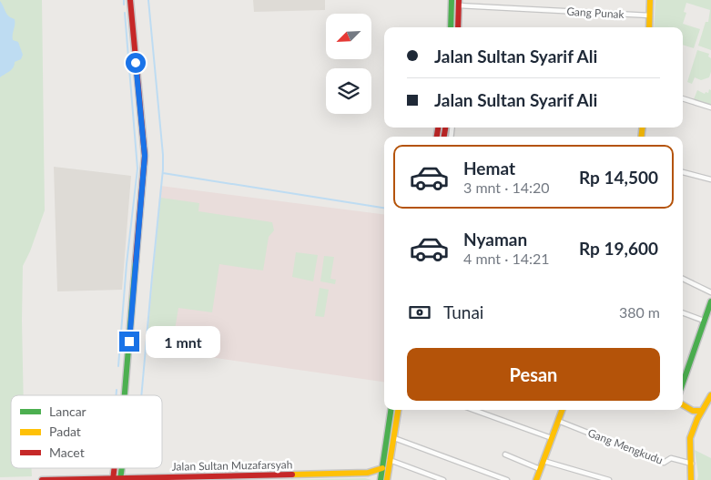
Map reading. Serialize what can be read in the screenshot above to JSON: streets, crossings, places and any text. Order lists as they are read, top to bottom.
{
  "streets": {
    "street": ["Gang Punak", "Gang Mengkudu", "Jalan Sultan Muzafarsyah"]
  },
  "legend": ["Lancar", "Padat", "Macet"],
  "north": "bottom left",
  "page": {
    "banner": ["Jalan Sultan Syarif Ali", "Jalan Sultan Syarif Ali"],
    "list": [
      {
        "name": "Hemat",
        "note": "3 mnt · 14:20",
        "value": "Rp 14,500"
      },
      {
        "name": "Nyaman",
        "note": "4 mnt · 14:21",
        "value": "Rp 19,600"
      }
    ],
    "pay": ["Tunai", "380 m"],
    "bubble": "1 mnt",
    "buttons": "Pesan"
  }
}
